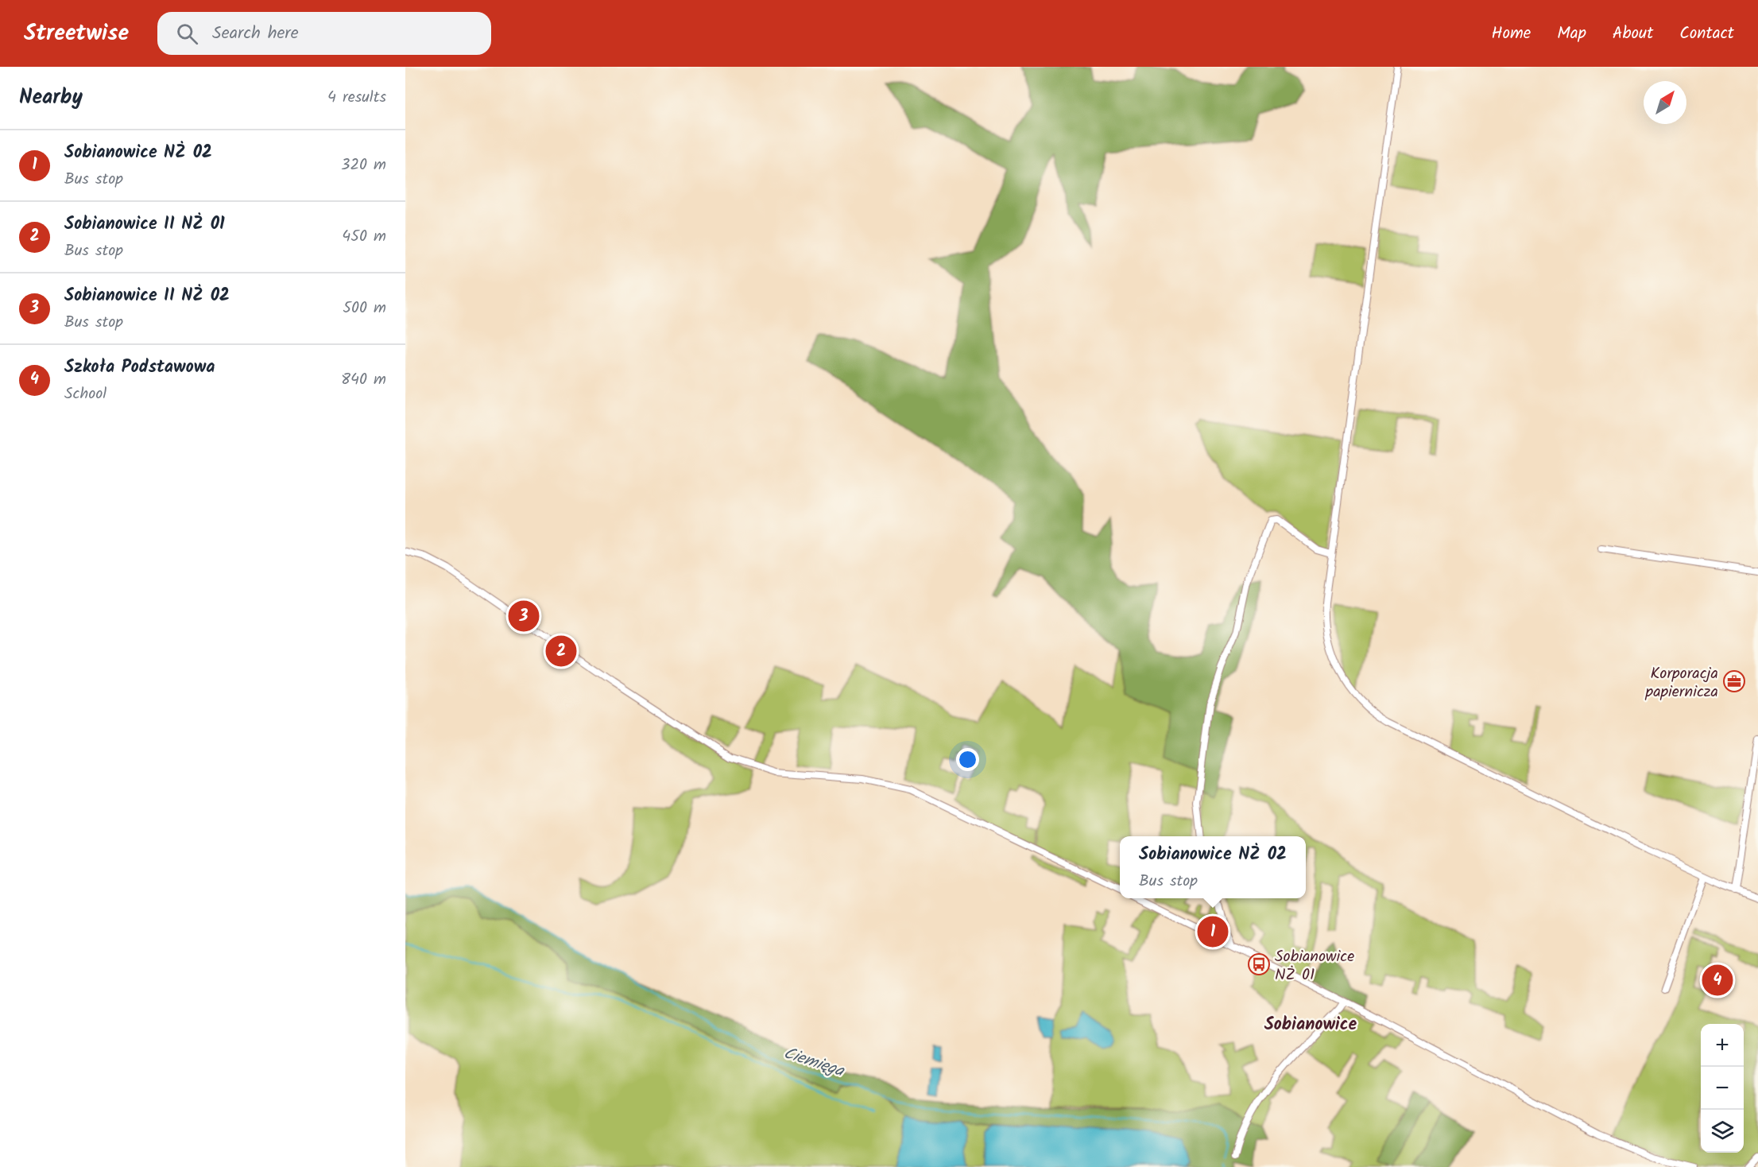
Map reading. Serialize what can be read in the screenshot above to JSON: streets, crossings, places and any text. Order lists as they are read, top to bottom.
{
  "districts": ["Sobianowice"],
  "water": ["Ciemięga"],
  "places": {
    "office": ["Korporacja papiernicza"],
    "bus stop": ["Sobianowice NŻ 01"]
  },
  "north": "top right",
  "page": {
    "header": "Streetwise",
    "search": "Search here",
    "nav": [
      "Home",
      "Map",
      "About",
      "Contact"
    ],
    "heading": ["Nearby", "4 results"],
    "list": [
      {
        "mark": "1",
        "name": "Sobianowice NŻ 02",
        "note": "Bus stop",
        "value": "320 m"
      },
      {
        "mark": "2",
        "name": "Sobianowice II NŻ 01",
        "note": "Bus stop",
        "value": "450 m"
      },
      {
        "mark": "3",
        "name": "Sobianowice II NŻ 02",
        "note": "Bus stop",
        "value": "500 m"
      },
      {
        "mark": "4",
        "name": "Szkoła Podstawowa",
        "note": "School",
        "value": "840 m"
      }
    ],
    "pins": [
      "3",
      "2",
      "1",
      "4"
    ],
    "popup": ["Sobianowice NŻ 02", "Bus stop"],
    "map_buttons": ["+", "−"]
  }
}
